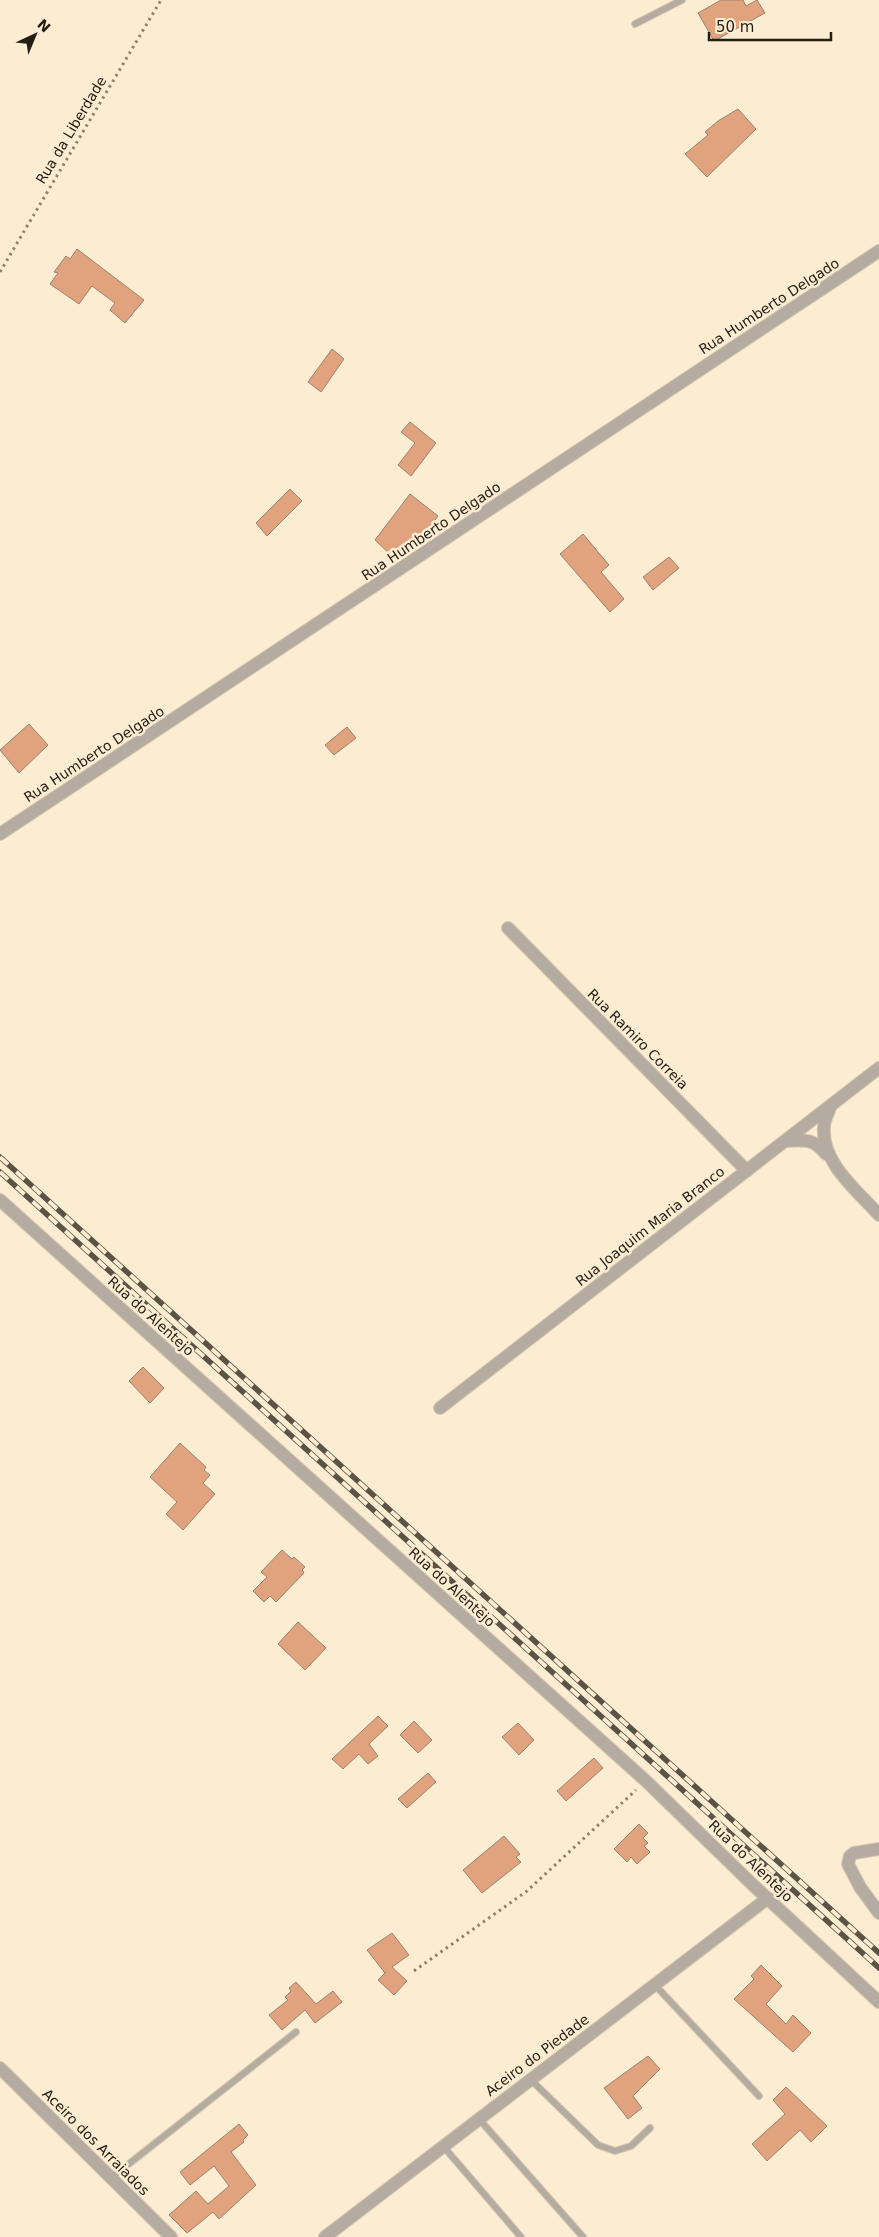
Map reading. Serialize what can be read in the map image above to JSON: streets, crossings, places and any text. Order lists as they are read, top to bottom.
{
  "streets": {
    "street": [
      "Rua Humberto Delgado",
      "Rua Ramiro Correia",
      "Rua Joaquim Maria Branco",
      "Rua do Alentejo",
      "Aceiro do Piedade",
      "Aceiro dos Arraiados"
    ],
    "path": ["Rua da Liberdade"]
  },
  "crossings": [
    ["Rua Ramiro Correia", "Rua Joaquim Maria Branco"],
    ["Rua do Alentejo", "Aceiro do Piedade"]
  ],
  "scale_bar": "50 m",
  "north": "top right"
}
